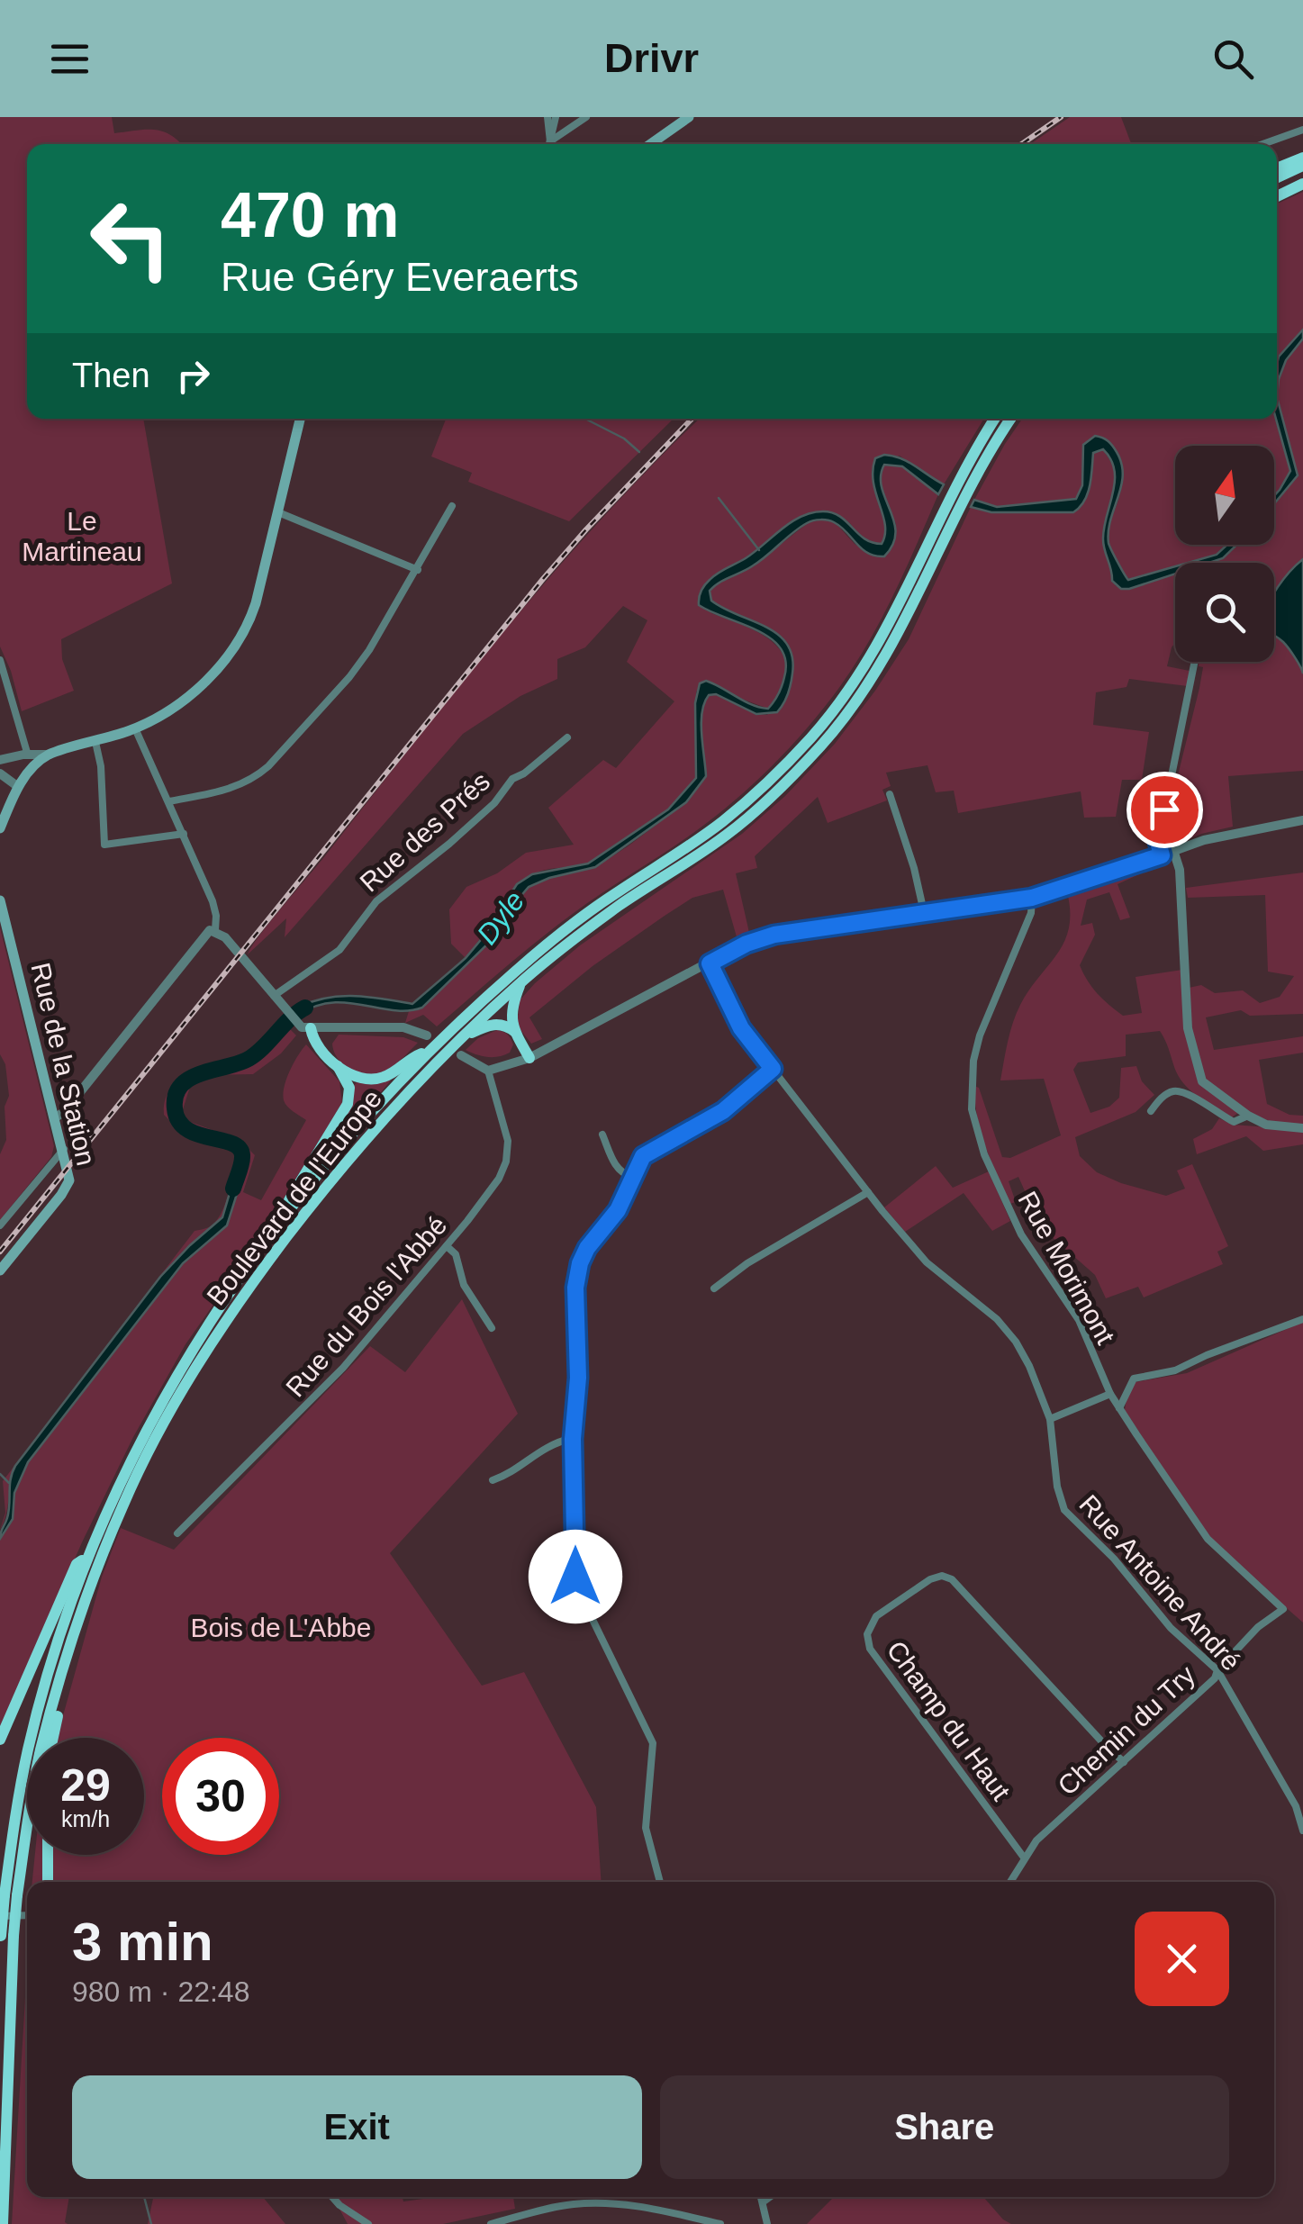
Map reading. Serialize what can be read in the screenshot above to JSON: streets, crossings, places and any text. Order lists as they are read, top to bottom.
{
  "streets": {
    "highway": ["Boulevard de l'Europe"],
    "main road": ["Rue de la Station"],
    "street": [
      "Rue des Prés",
      "Rue Morimont",
      "Rue du Bois l'Abbé",
      "Rue Antoine André",
      "Champ du Haut",
      "Chemin du Try"
    ]
  },
  "crossings": [
    ["Rue Morimont", "Chemin du Try"],
    ["Rue Antoine André", "Chemin du Try"],
    ["Champ du Haut", "Chemin du Try"]
  ],
  "water": ["Dyle"],
  "parks": ["Le Martineau", "Bois de L'Abbe"],
  "north": "top",
  "page": {
    "header": "Drivr",
    "turn": ["470 m", "Rue Géry Everaerts"],
    "then": "Then",
    "speed": "29 km/h",
    "limit": "30",
    "heading": ["3 min", "980 m · 22:48"],
    "buttons": ["Exit", "Share"]
  }
}
